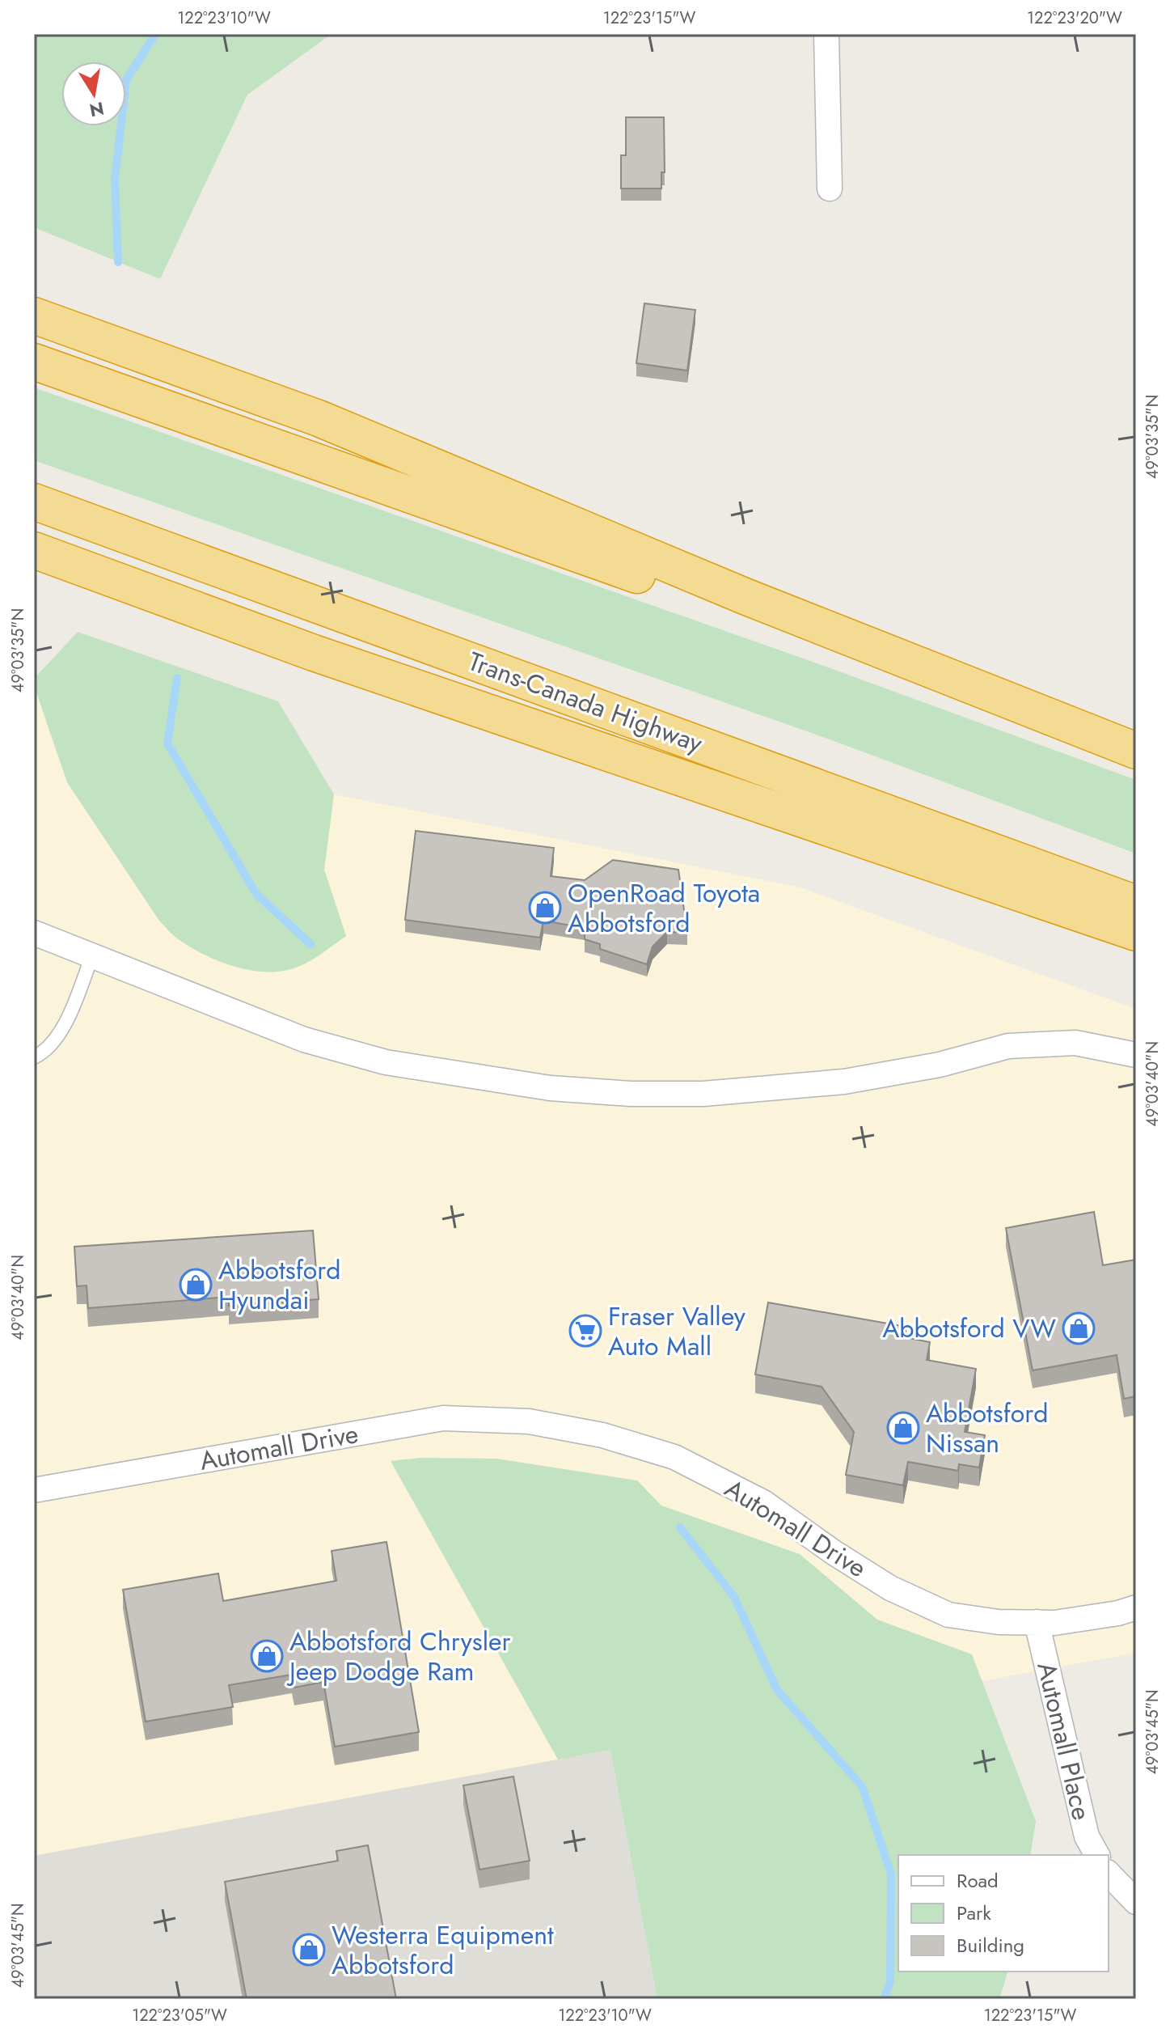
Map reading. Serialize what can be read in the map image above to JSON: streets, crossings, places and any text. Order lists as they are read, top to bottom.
{
  "streets": {
    "highway": ["Trans-Canada Highway"],
    "street": ["Automall Drive", "Automall Place"]
  },
  "crossings": [
    ["Automall Drive", "Automall Place"]
  ],
  "places": {
    "shop": [
      "OpenRoad Toyota Abbotsford",
      "Abbotsford Hyundai",
      "Abbotsford VW",
      "Abbotsford Nissan",
      "Abbotsford Chrysler Jeep Dodge Ram",
      "Westerra Equipment Abbotsford"
    ],
    "supermarket": ["Fraser Valley Auto Mall"]
  },
  "legend": ["Road", "Park", "Building"],
  "north": "bottom",
  "coordinates": [
    "122°23'10\"W",
    "122°23'15\"W",
    "122°23'20\"W",
    "49°03'35\"N",
    "49°03'40\"N",
    "49°03'45\"N",
    "122°23'05\"W"
  ]
}
